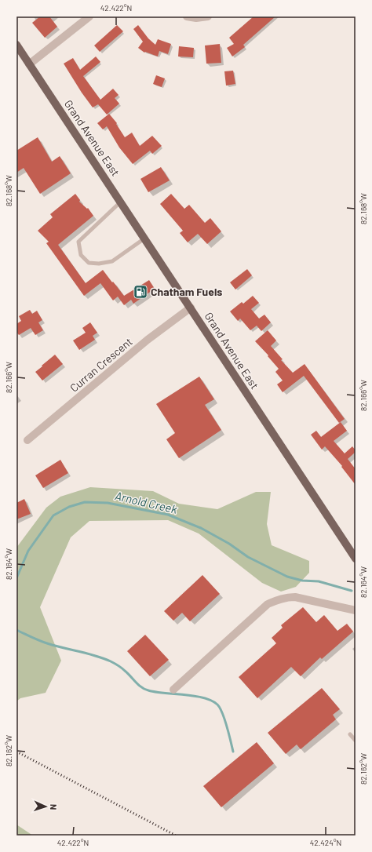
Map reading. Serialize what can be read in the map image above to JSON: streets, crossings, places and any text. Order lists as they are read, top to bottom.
{
  "streets": {
    "main road": ["Grand Avenue East"],
    "street": ["Curran Crescent"]
  },
  "crossings": [
    ["Grand Avenue East", "Curran Crescent"]
  ],
  "water": ["Arnold Creek"],
  "places": {
    "fuel station": ["Chatham Fuels"]
  },
  "north": "right",
  "coordinates": [
    "42.422°N",
    "82.168°W",
    "82.166°W",
    "82.164°W",
    "82.162°W",
    "42.424°N"
  ]
}
